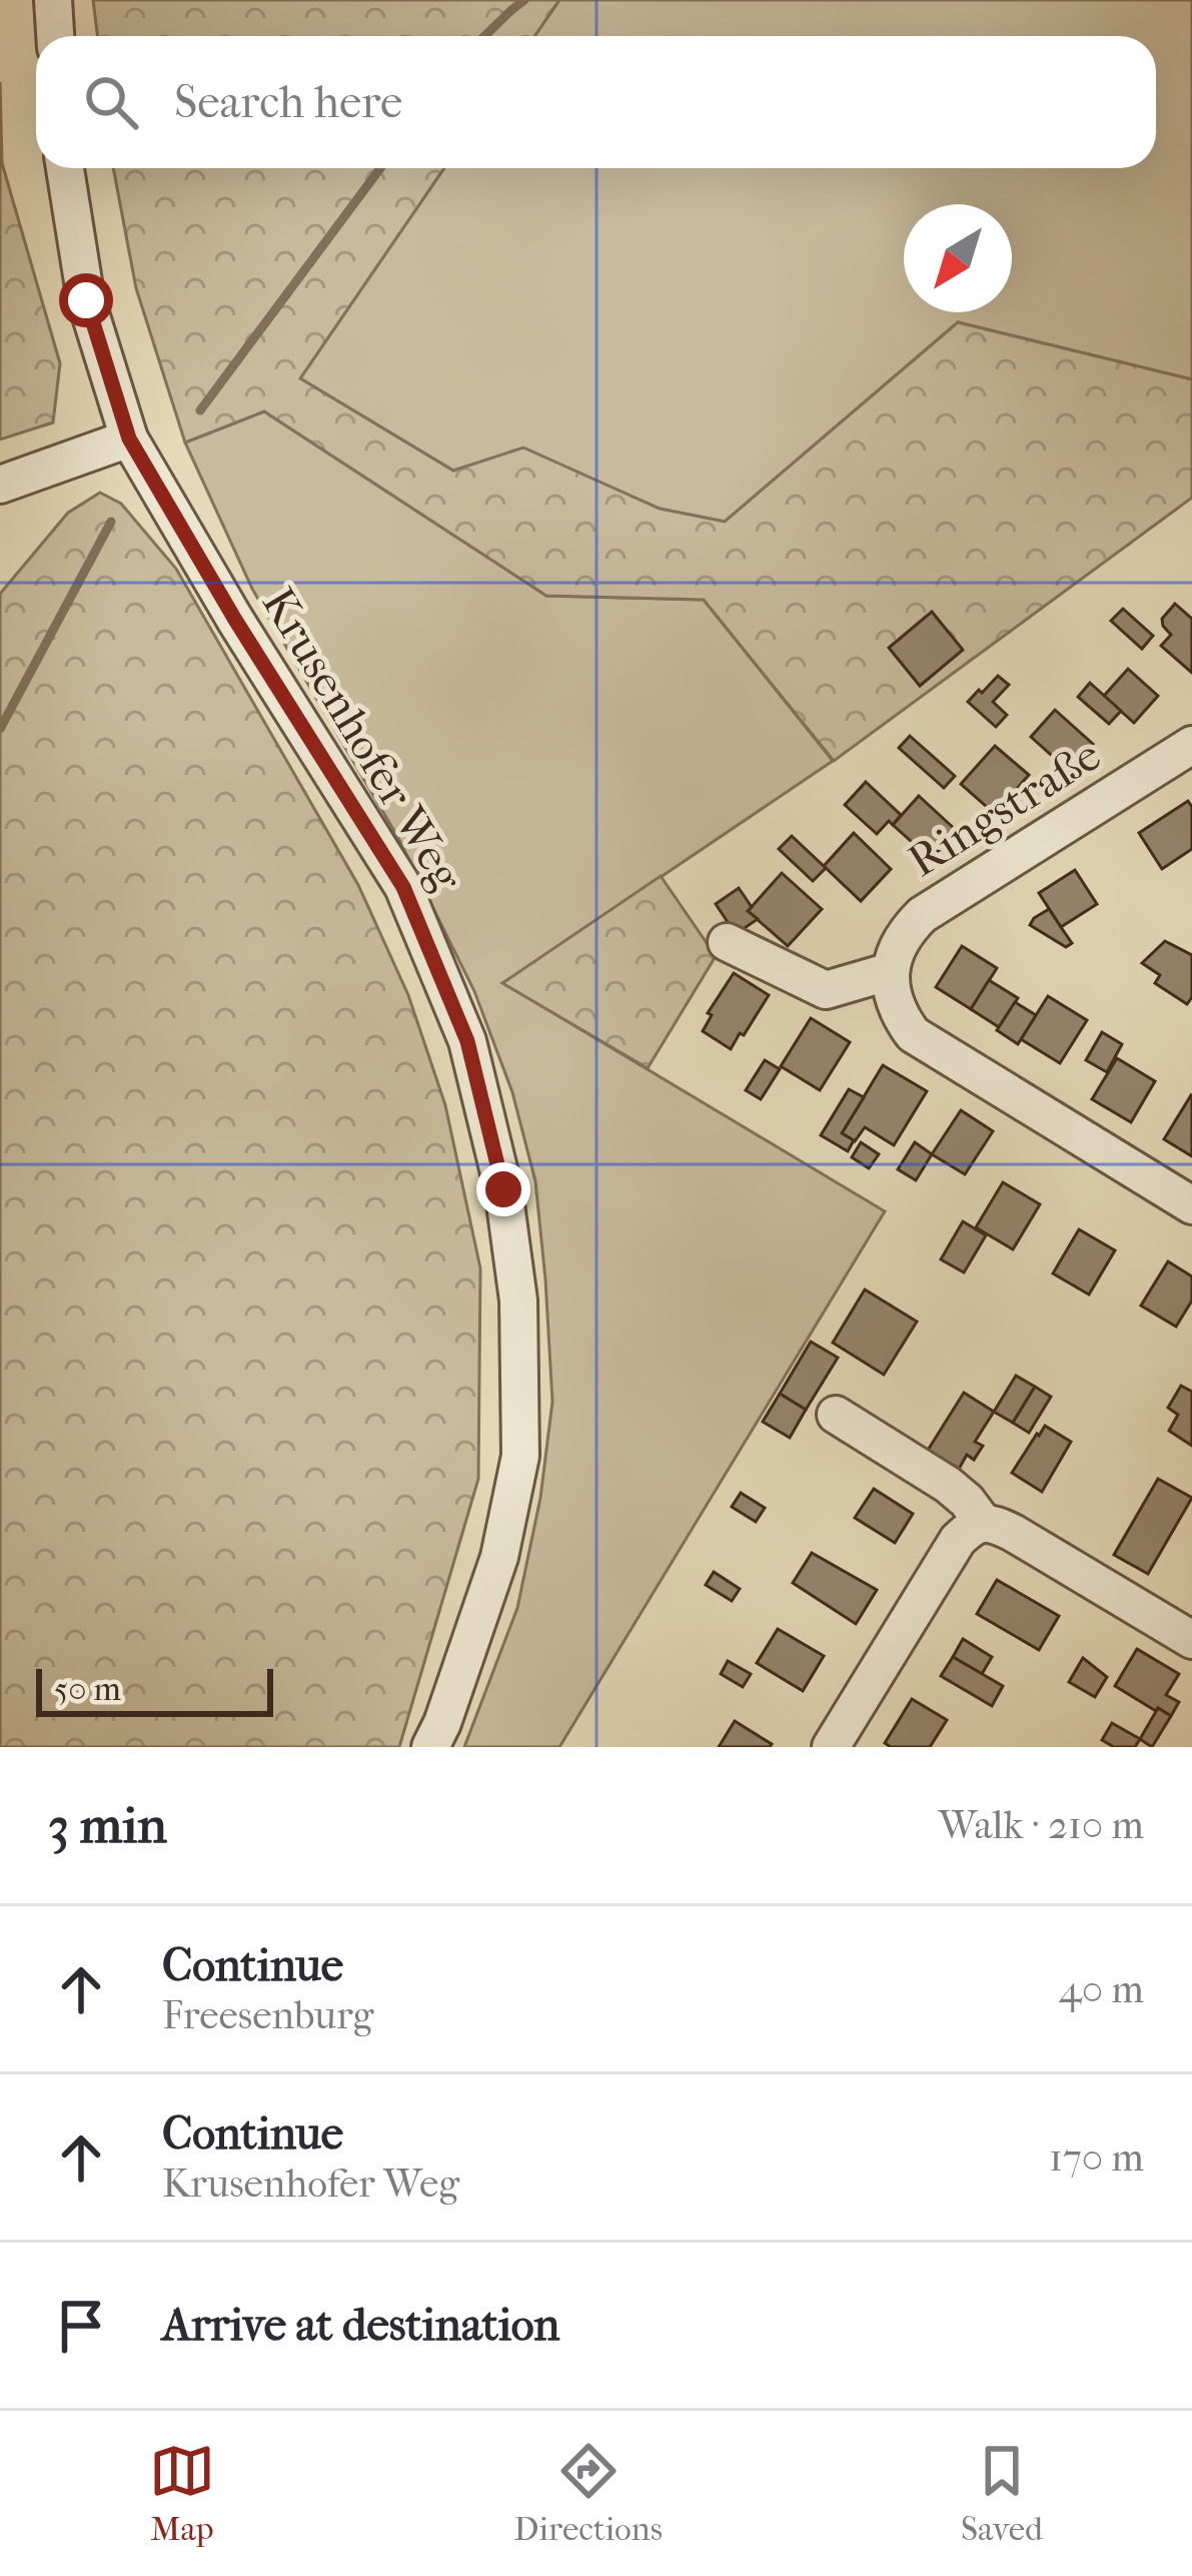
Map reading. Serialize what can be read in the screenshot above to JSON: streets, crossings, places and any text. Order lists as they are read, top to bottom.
{
  "streets": {
    "street": ["Krusenhofer Weg", "Ringstraße"]
  },
  "scale_bar": "50 m",
  "north": "bottom left",
  "page": {
    "search": "Search here",
    "scale": "50 m",
    "heading": ["3 min", "Walk · 210 m"],
    "list": [
      ["Continue", "Freesenburg", "40 m"],
      ["Continue", "Krusenhofer Weg", "170 m"],
      "Arrive at destination"
    ],
    "nav": ["Map", "Directions", "Saved"]
  }
}
